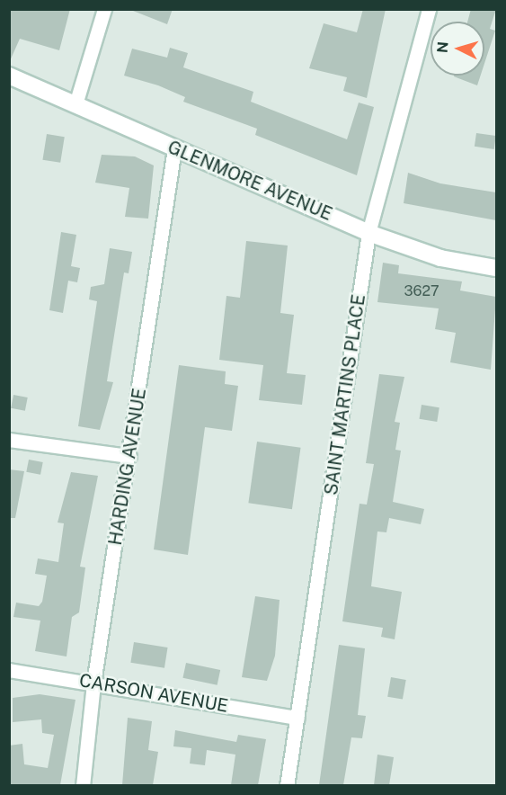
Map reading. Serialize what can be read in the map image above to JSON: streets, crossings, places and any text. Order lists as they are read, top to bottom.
{
  "streets": {
    "street": [
      "GLENMORE AVENUE",
      "SAINT MARTINS PLACE",
      "HARDING AVENUE",
      "CARSON AVENUE"
    ]
  },
  "crossings": [
    ["GLENMORE AVENUE", "SAINT MARTINS PLACE"],
    ["GLENMORE AVENUE", "HARDING AVENUE"],
    ["SAINT MARTINS PLACE", "CARSON AVENUE"],
    ["HARDING AVENUE", "CARSON AVENUE"]
  ],
  "house_numbers": ["3627"],
  "north": "left"
}
